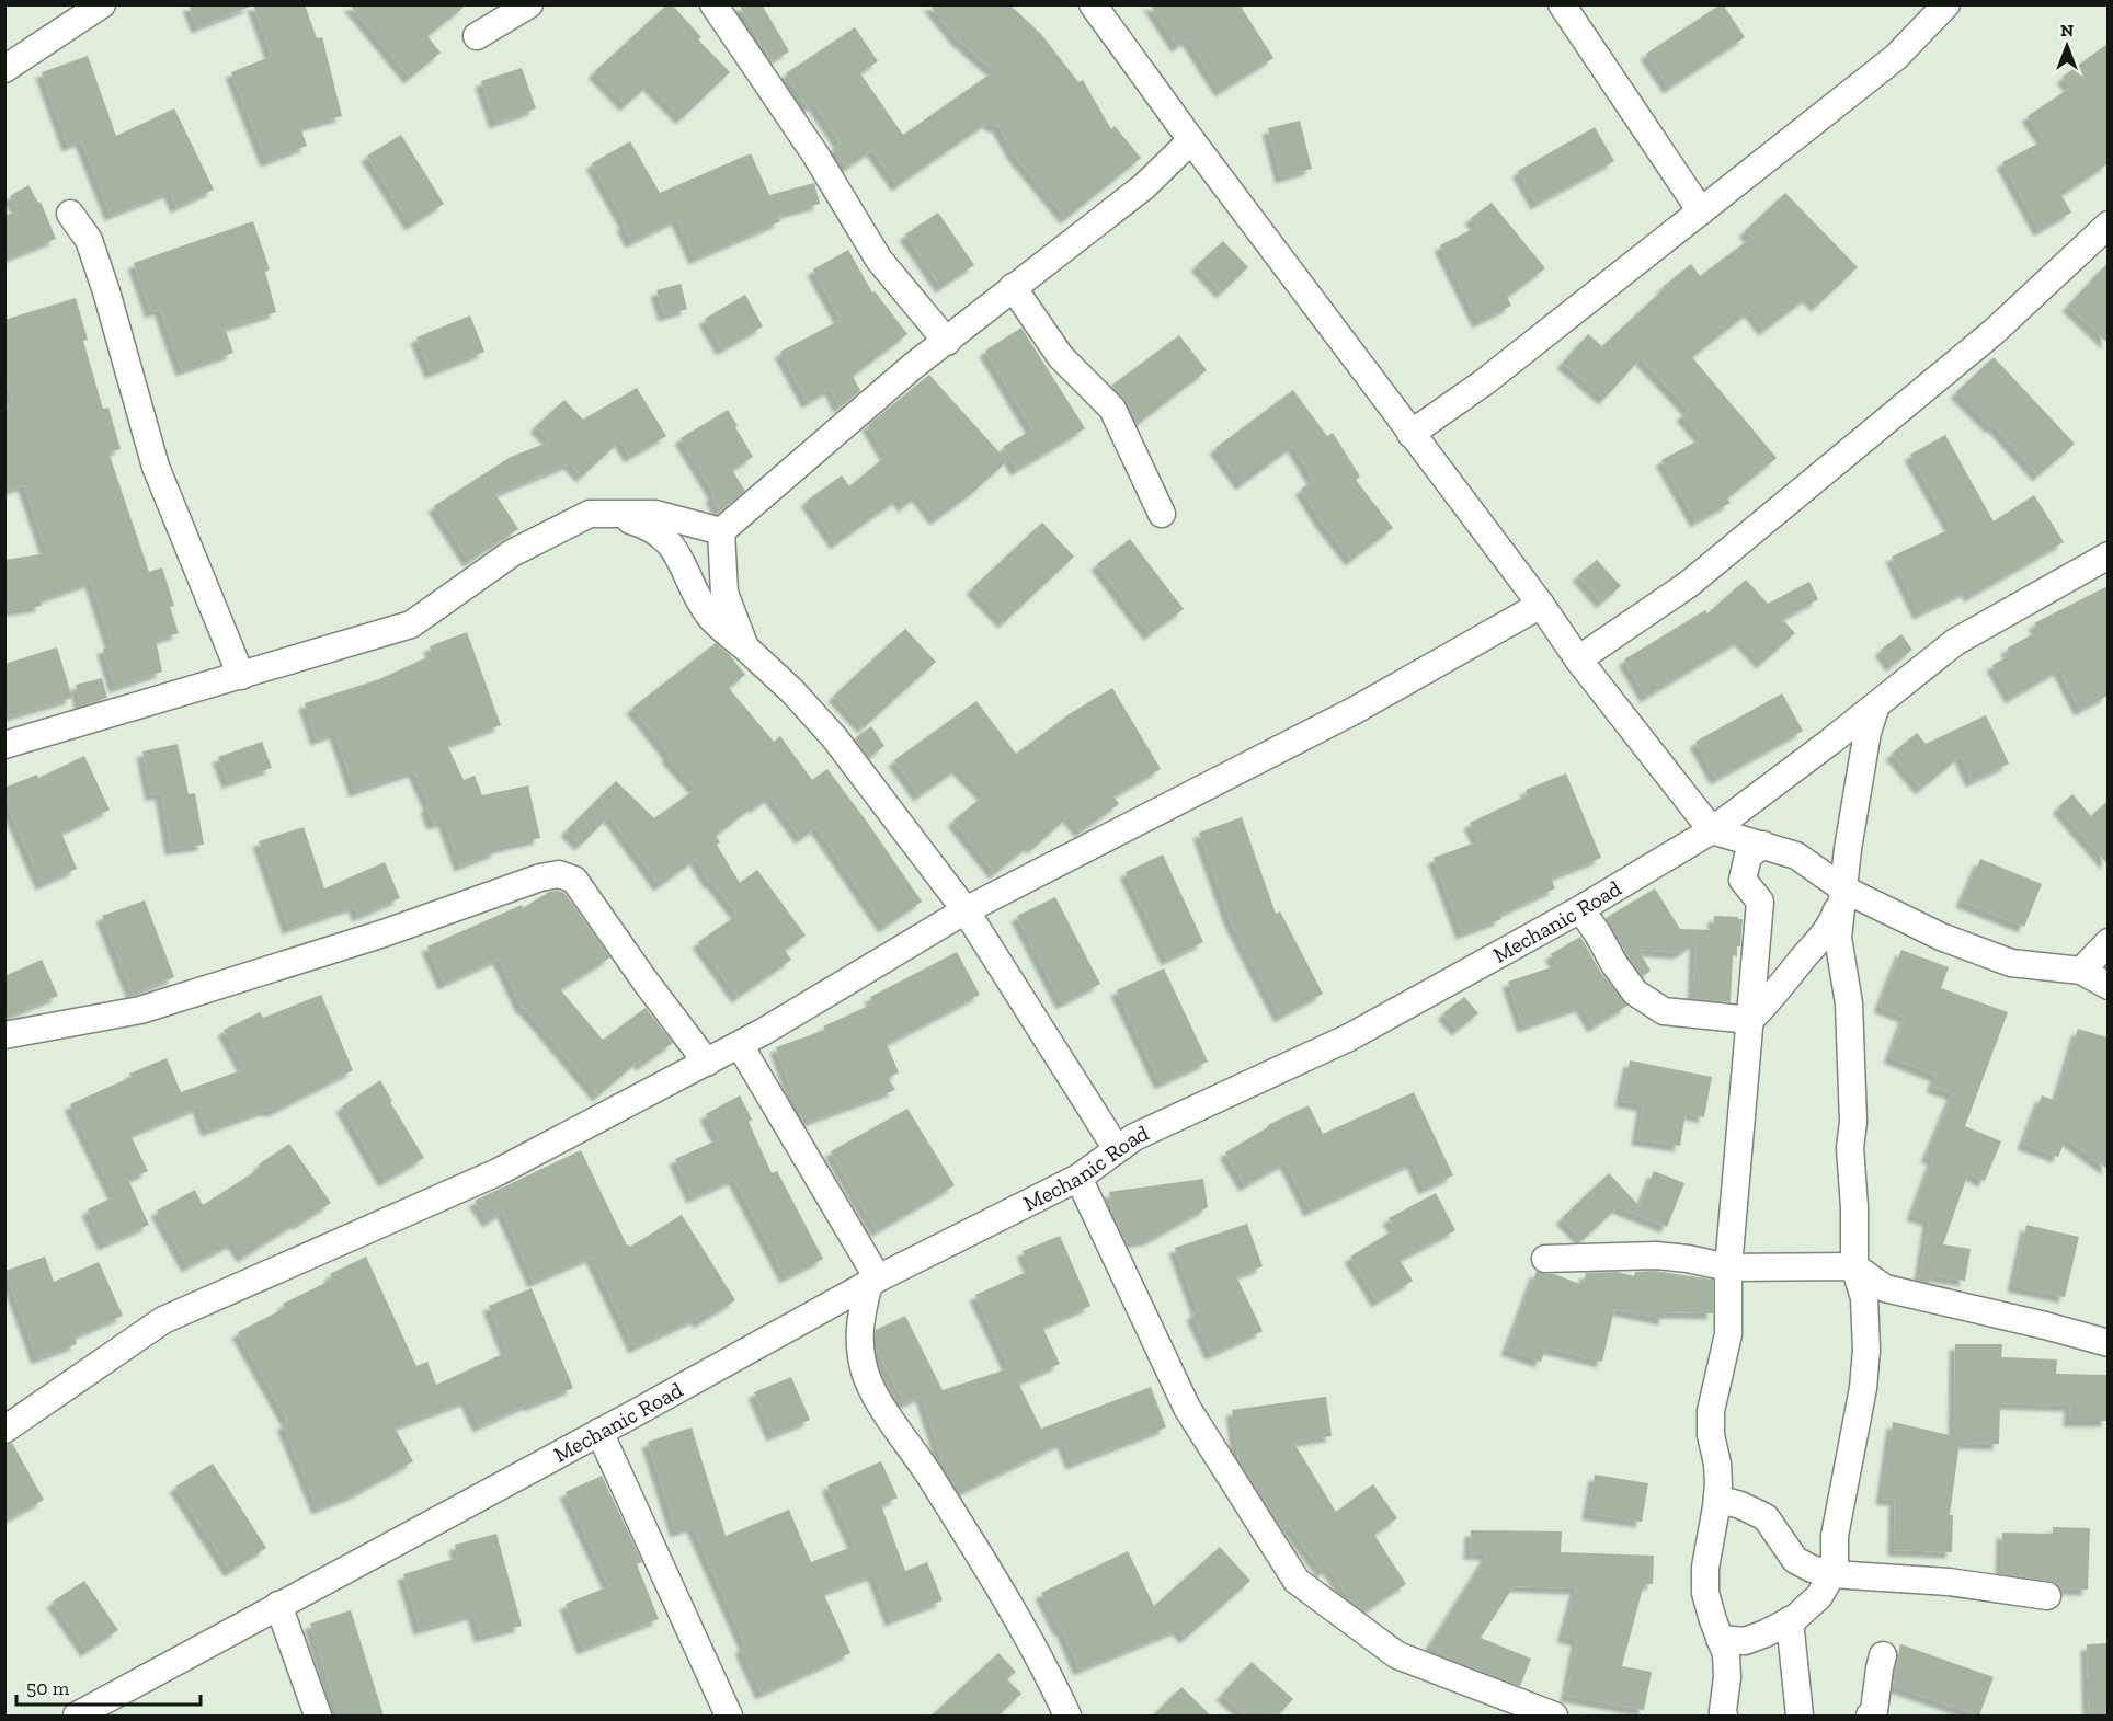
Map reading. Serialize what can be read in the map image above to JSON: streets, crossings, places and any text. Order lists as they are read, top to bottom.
{
  "streets": {
    "street": ["Mechanic Road"]
  },
  "scale_bar": "50 m",
  "north": "top"
}
